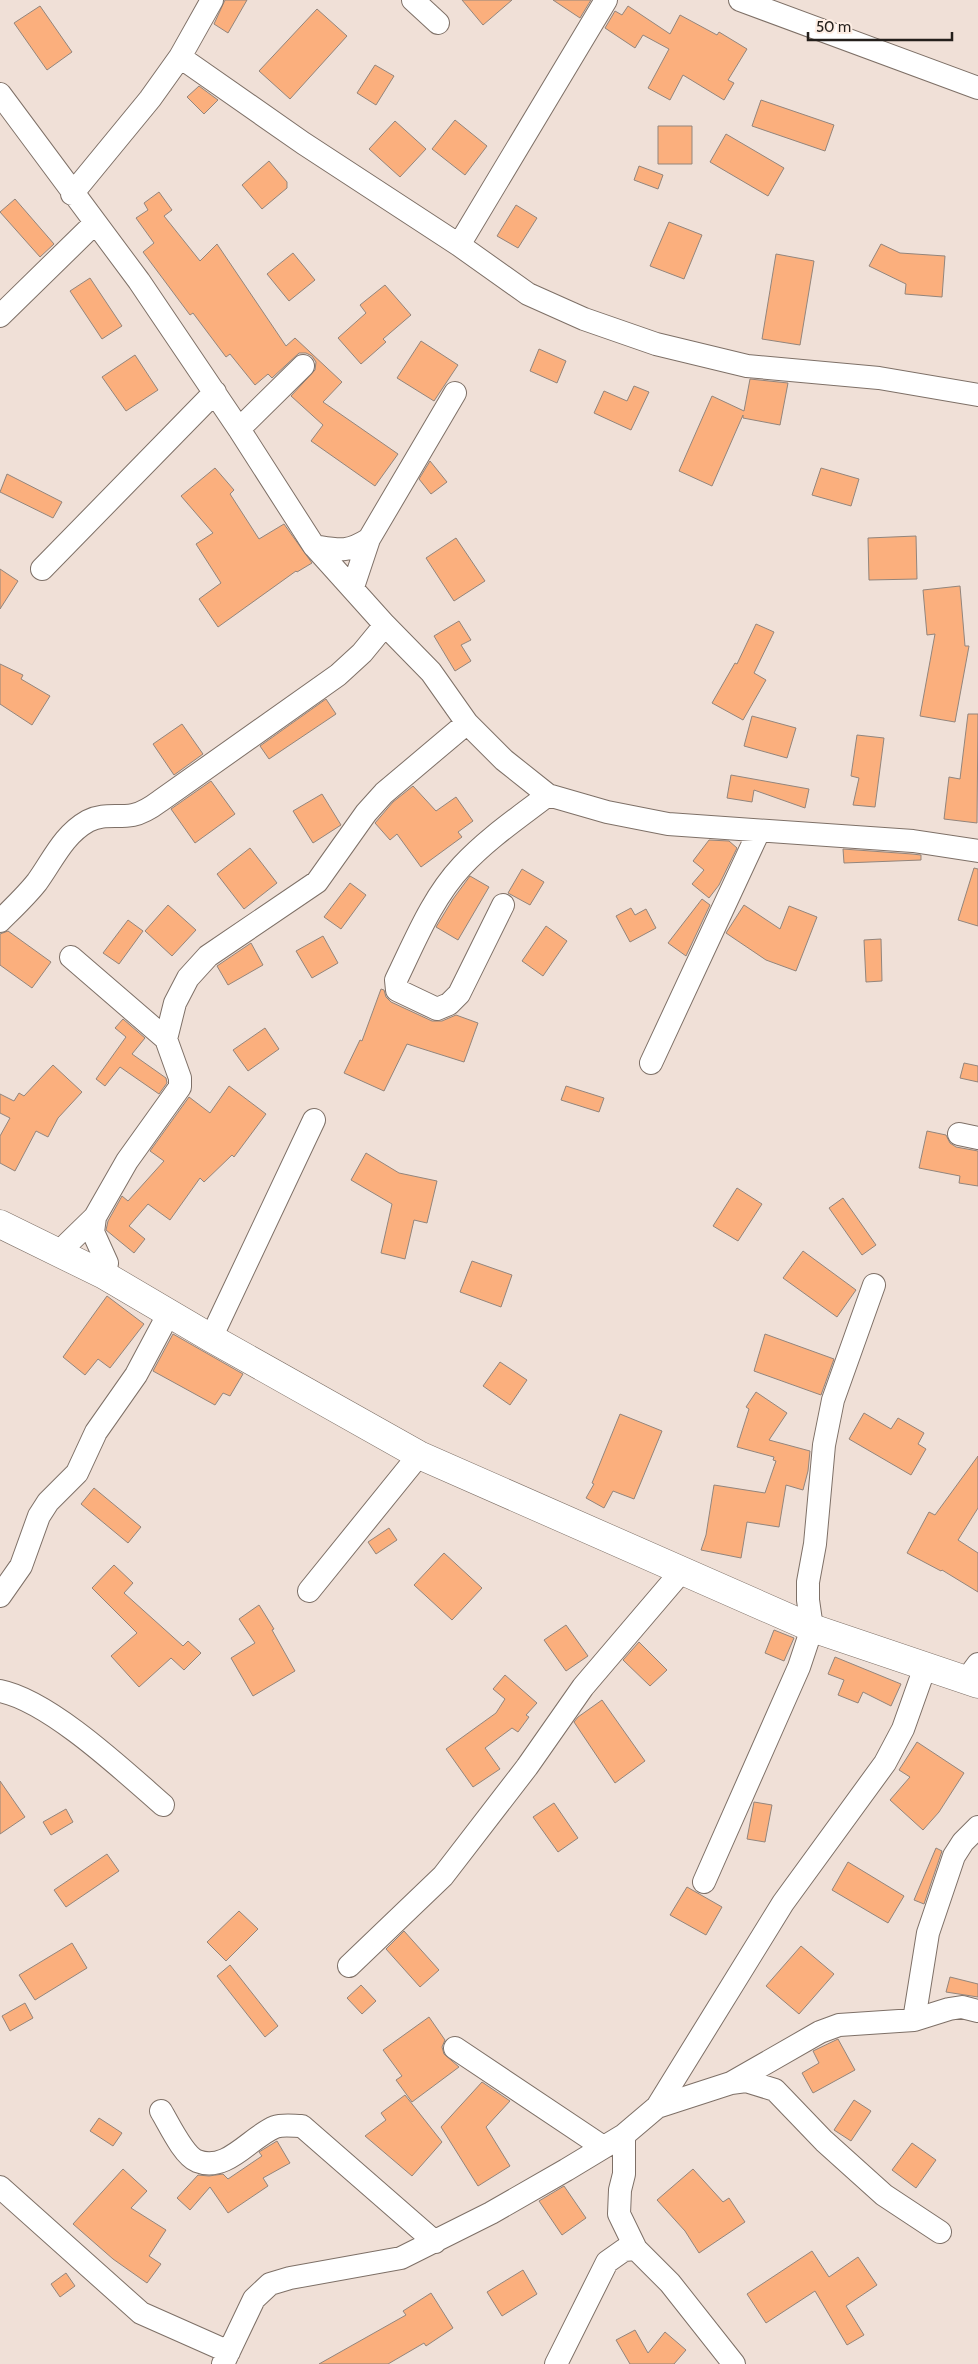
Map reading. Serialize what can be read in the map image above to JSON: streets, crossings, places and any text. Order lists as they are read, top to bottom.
{
  "scale_bar": "50 m"
}
